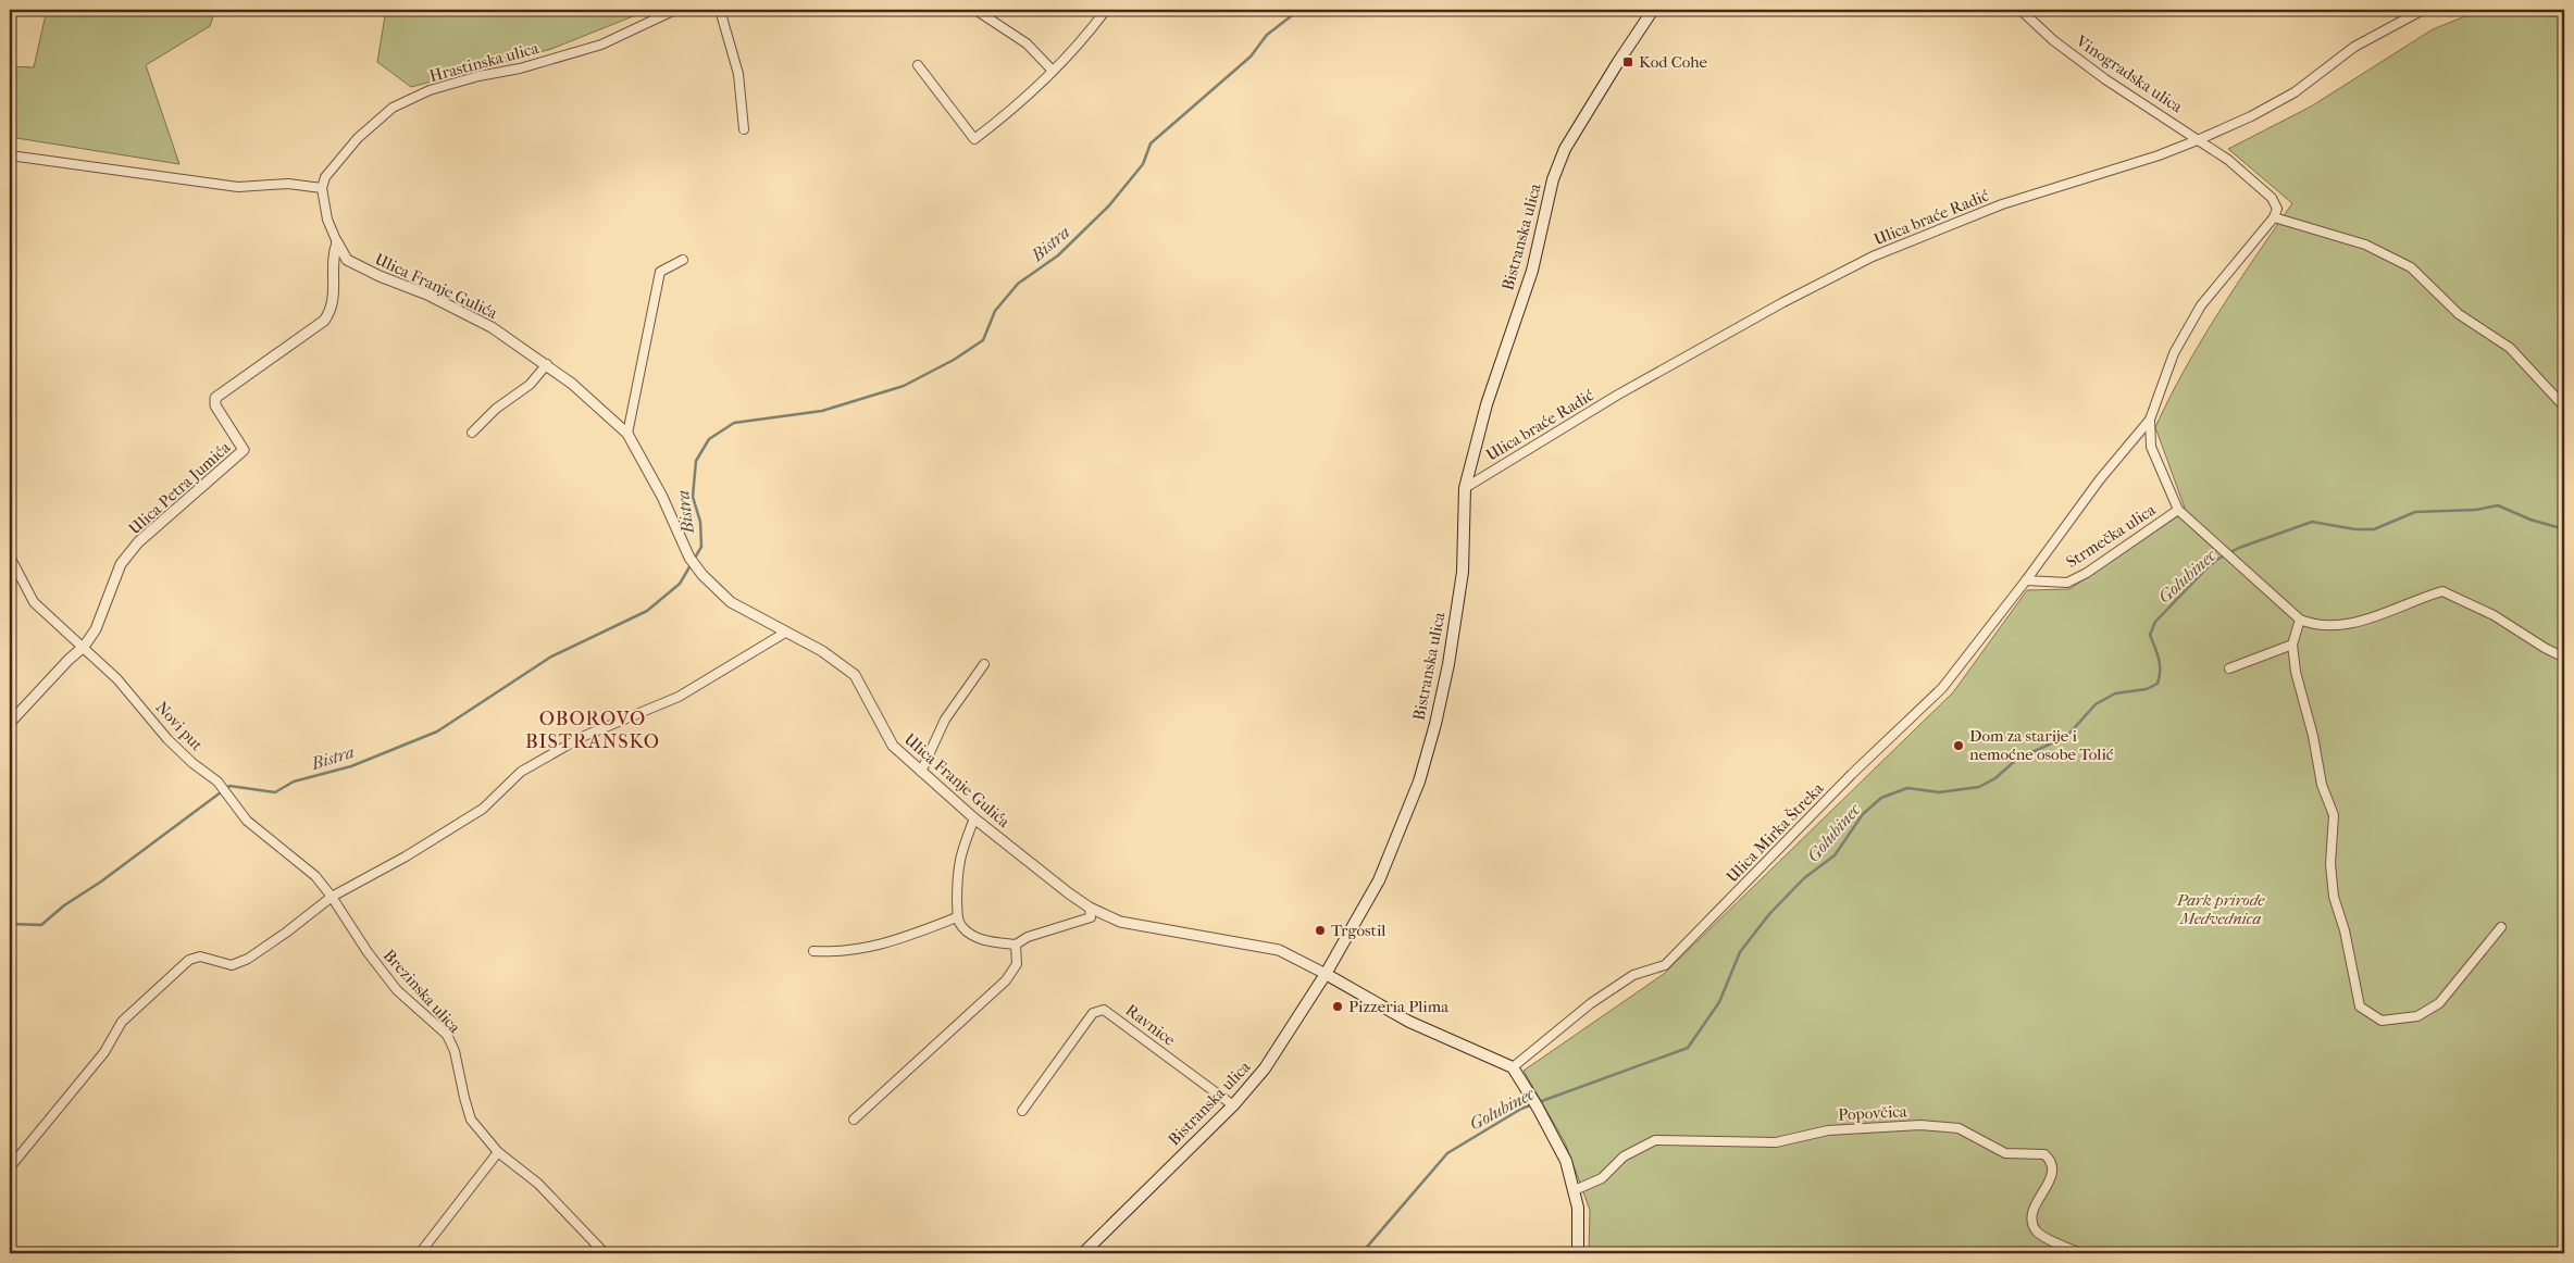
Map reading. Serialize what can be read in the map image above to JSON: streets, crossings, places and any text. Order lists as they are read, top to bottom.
{
  "streets": {
    "main road": ["Bistranska ulica"],
    "street": [
      "Hrastinska ulica",
      "Vinogradska ulica",
      "Ulica braće Radić",
      "Ulica Franje Gulića",
      "Ulica Petra Jumića",
      "Strmečka ulica",
      "Novi put",
      "Ulica Mirka Štreka",
      "Brezinska ulica",
      "Ravnice",
      "Popovčica"
    ]
  },
  "crossings": [
    ["Vinogradska ulica", "Ulica braće Radić"],
    ["Ulica braće Radić", "Bistranska ulica"],
    ["Bistranska ulica", "Ulica Franje Gulića"],
    ["Bistranska ulica", "Ravnice"],
    ["Ulica Franje Gulića", "Ulica Petra Jumića"],
    ["Ulica Petra Jumića", "Novi put"],
    ["Strmečka ulica", "Ulica Mirka Štreka"],
    ["Novi put", "Brezinska ulica"]
  ],
  "districts": ["OBOROVO BISTRANSKO"],
  "water": ["Bistra", "Golubinec"],
  "parks": ["Park prirode Medvednica"],
  "places": {
    "transit": ["Kod Cohe"],
    "other": ["Dom za starije i nemoćne osobe Tolić", "Trgostil", "Pizzeria Plima"]
  }
}
